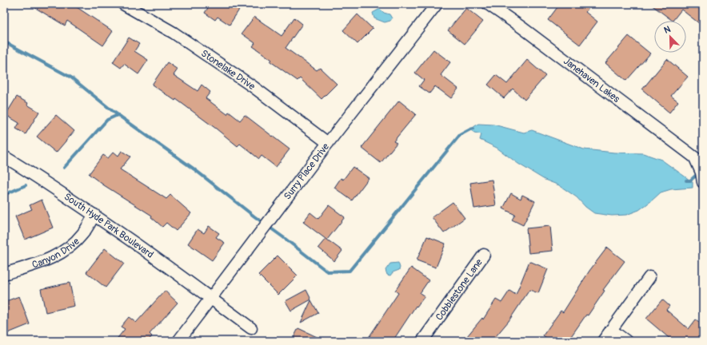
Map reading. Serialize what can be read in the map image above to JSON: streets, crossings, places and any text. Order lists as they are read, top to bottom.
{
  "streets": {
    "street": [
      "Stonelake Drive",
      "Janehaven Lakes",
      "Surry Place Drive",
      "South Hyde Park Boulevard",
      "Canyon Drive",
      "Cobblestone Lane"
    ]
  },
  "crossings": [
    ["Stonelake Drive", "Surry Place Drive"],
    ["Surry Place Drive", "South Hyde Park Boulevard"],
    ["South Hyde Park Boulevard", "Canyon Drive"]
  ],
  "north": "top left"
}
